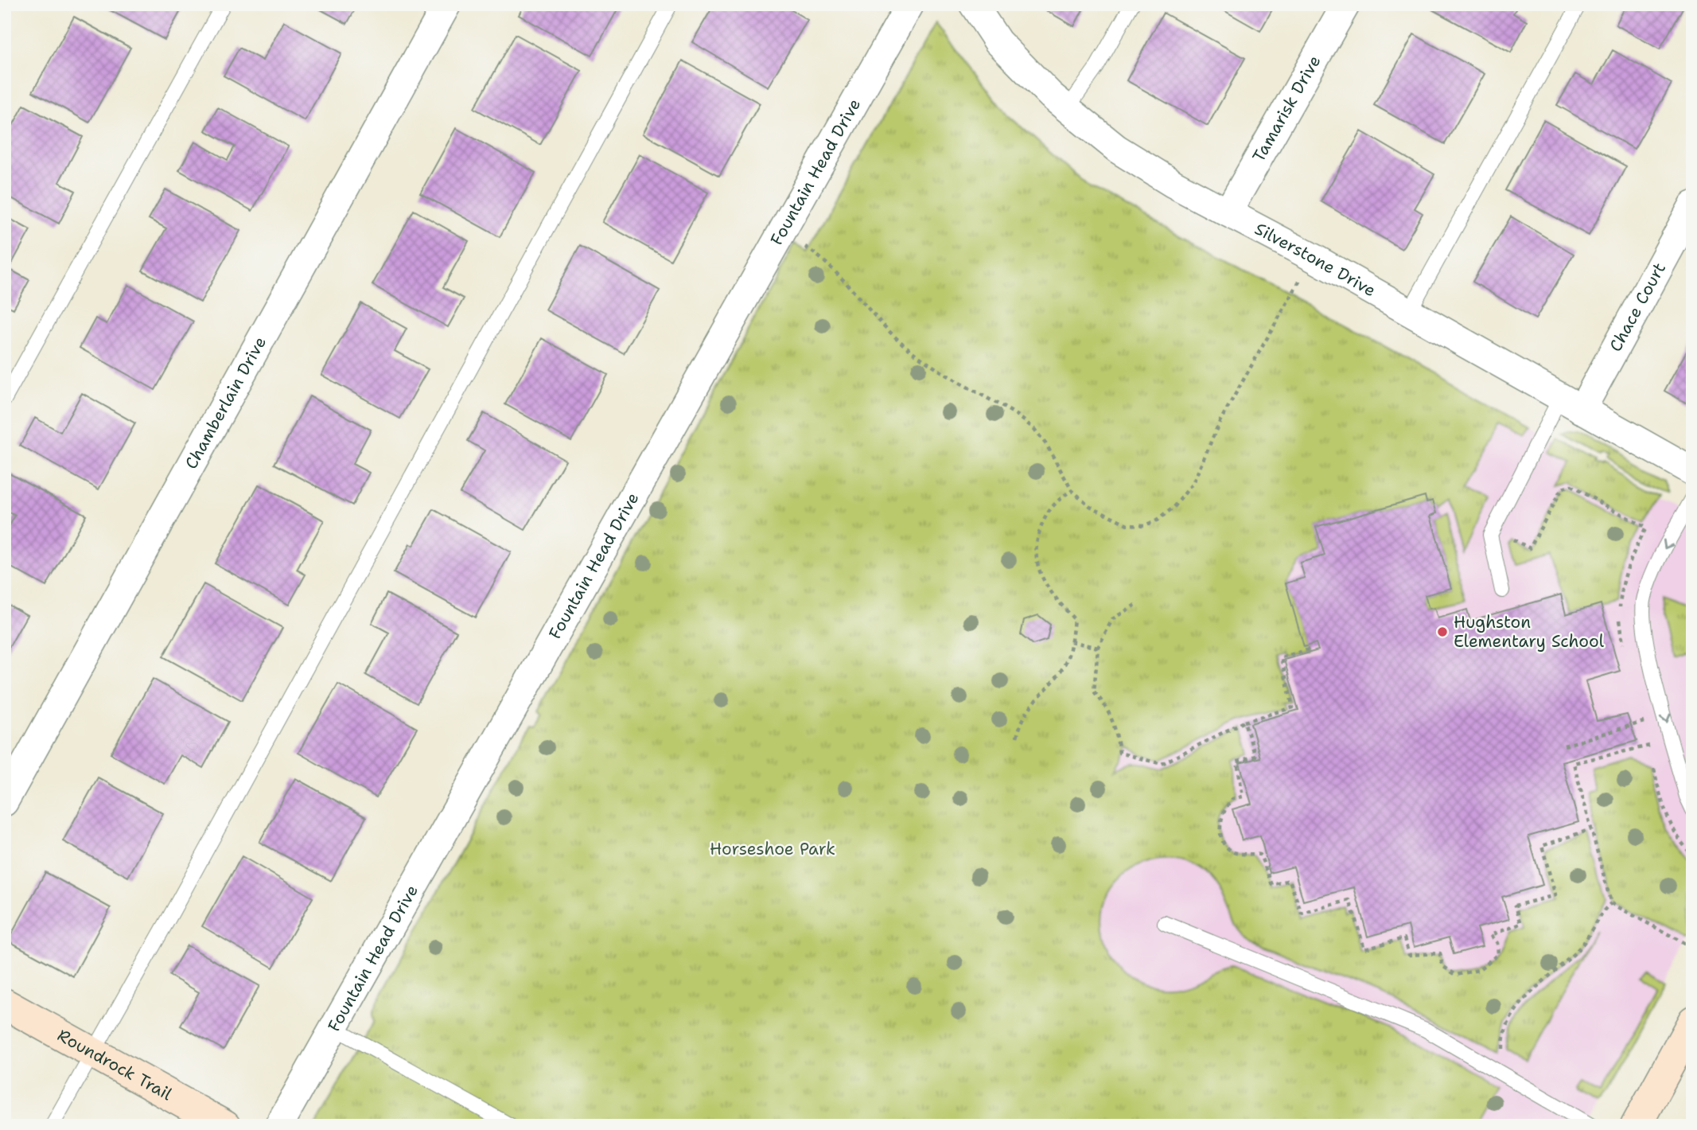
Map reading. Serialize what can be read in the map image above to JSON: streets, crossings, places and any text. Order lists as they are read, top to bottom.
{
  "streets": {
    "street": [
      "Tamarisk Drive",
      "Fountain Head Drive",
      "Silverstone Drive",
      "Chace Court",
      "Chamberlain Drive",
      "Roundrock Trail"
    ]
  },
  "crossings": [
    ["Tamarisk Drive", "Silverstone Drive"],
    ["Silverstone Drive", "Chace Court"]
  ],
  "parks": ["Horseshoe Park"],
  "places": ["Hughston Elementary School"]
}
